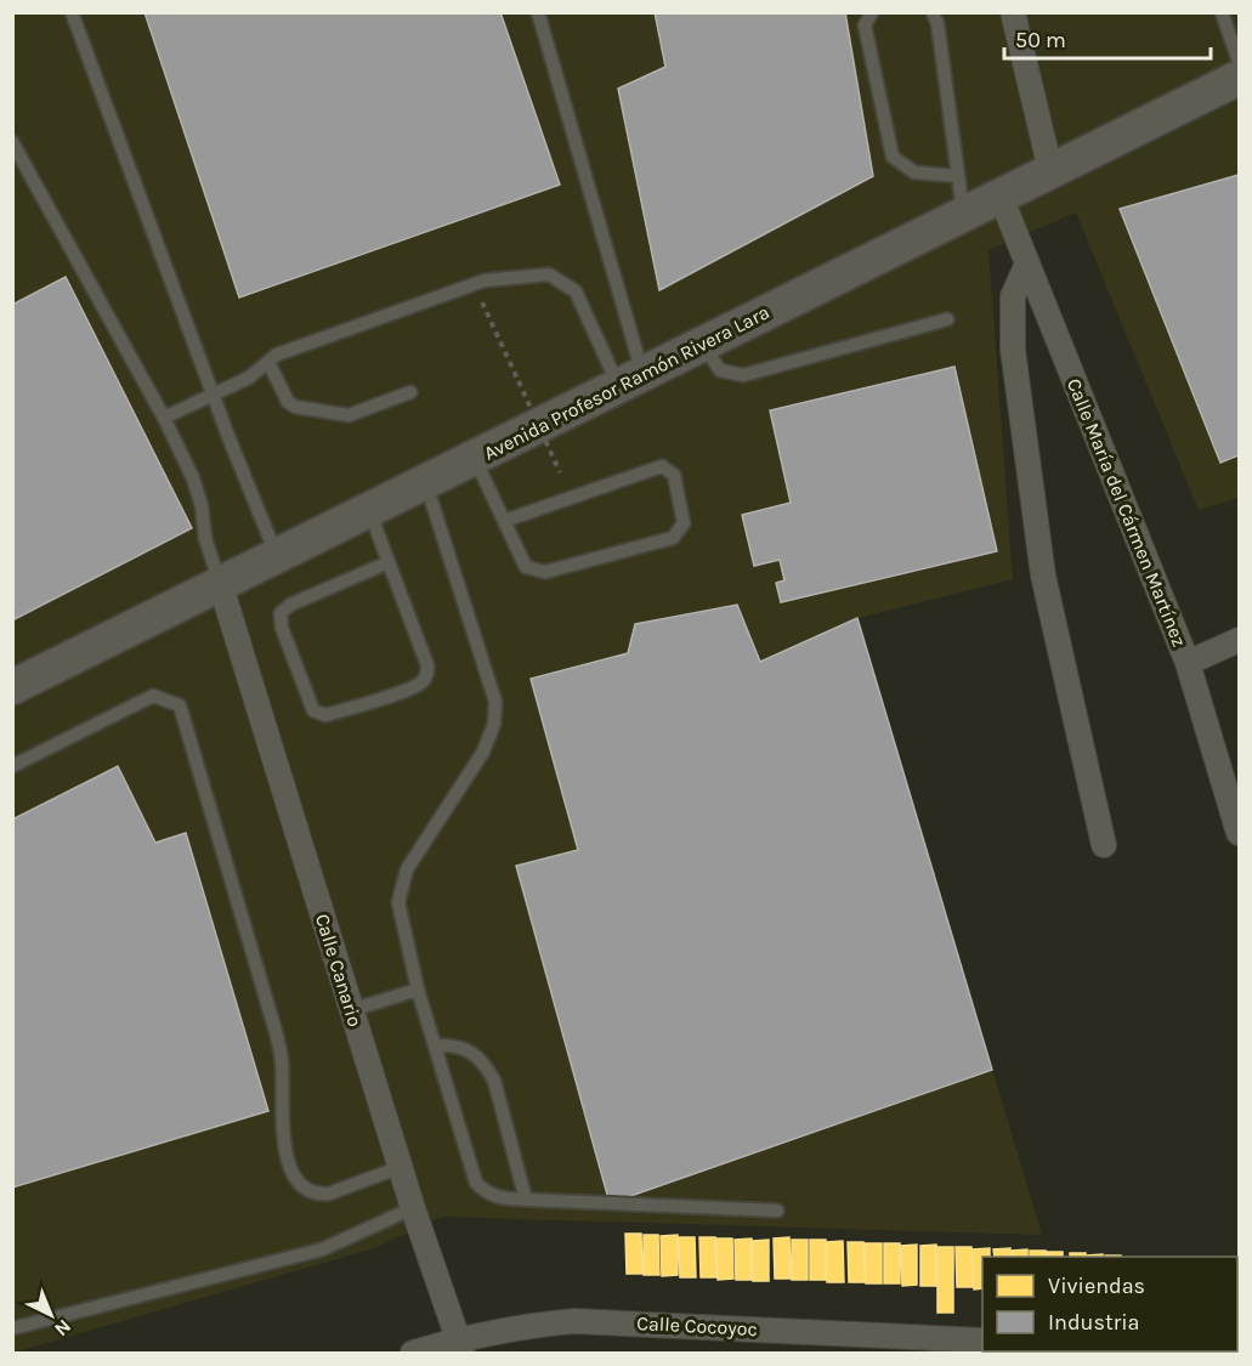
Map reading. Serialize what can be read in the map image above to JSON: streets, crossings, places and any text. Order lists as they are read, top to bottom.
{
  "streets": {
    "main road": ["Avenida Profesor Ramón Rivera Lara"],
    "street": ["Calle María del Cármen Martínez", "Calle Canario", "Calle Cocoyoc"]
  },
  "crossings": [
    ["Avenida Profesor Ramón Rivera Lara", "Calle María del Cármen Martínez"],
    ["Avenida Profesor Ramón Rivera Lara", "Calle Canario"],
    ["Calle Canario", "Calle Cocoyoc"]
  ],
  "legend": ["Viviendas", "Industria"],
  "scale_bar": "50 m",
  "north": "bottom right"
}
